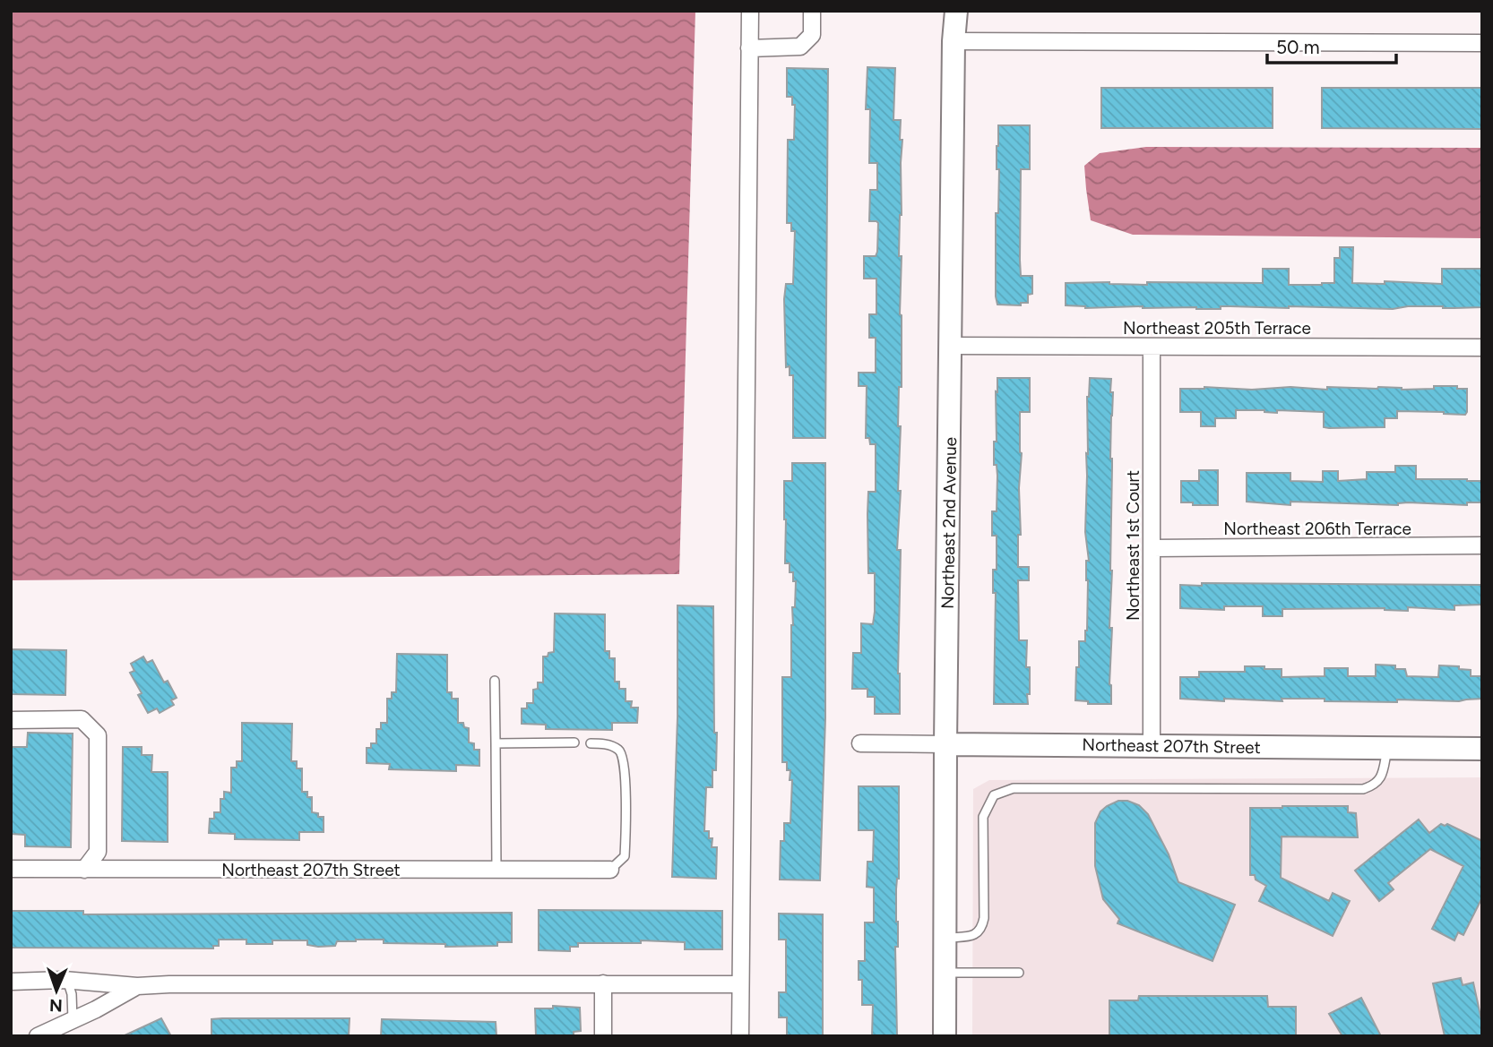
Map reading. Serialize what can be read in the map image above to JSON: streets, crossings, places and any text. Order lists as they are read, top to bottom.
{
  "streets": {
    "street": [
      "Northeast 205th Terrace",
      "Northeast 2nd Avenue",
      "Northeast 206th Terrace",
      "Northeast 1st Court",
      "Northeast 207th Street"
    ]
  },
  "crossings": [
    ["Northeast 205th Terrace", "Northeast 2nd Avenue"],
    ["Northeast 205th Terrace", "Northeast 1st Court"],
    ["Northeast 2nd Avenue", "Northeast 207th Street"],
    ["Northeast 206th Terrace", "Northeast 1st Court"],
    ["Northeast 1st Court", "Northeast 207th Street"]
  ],
  "scale_bar": "50 m",
  "north": "bottom"
}
